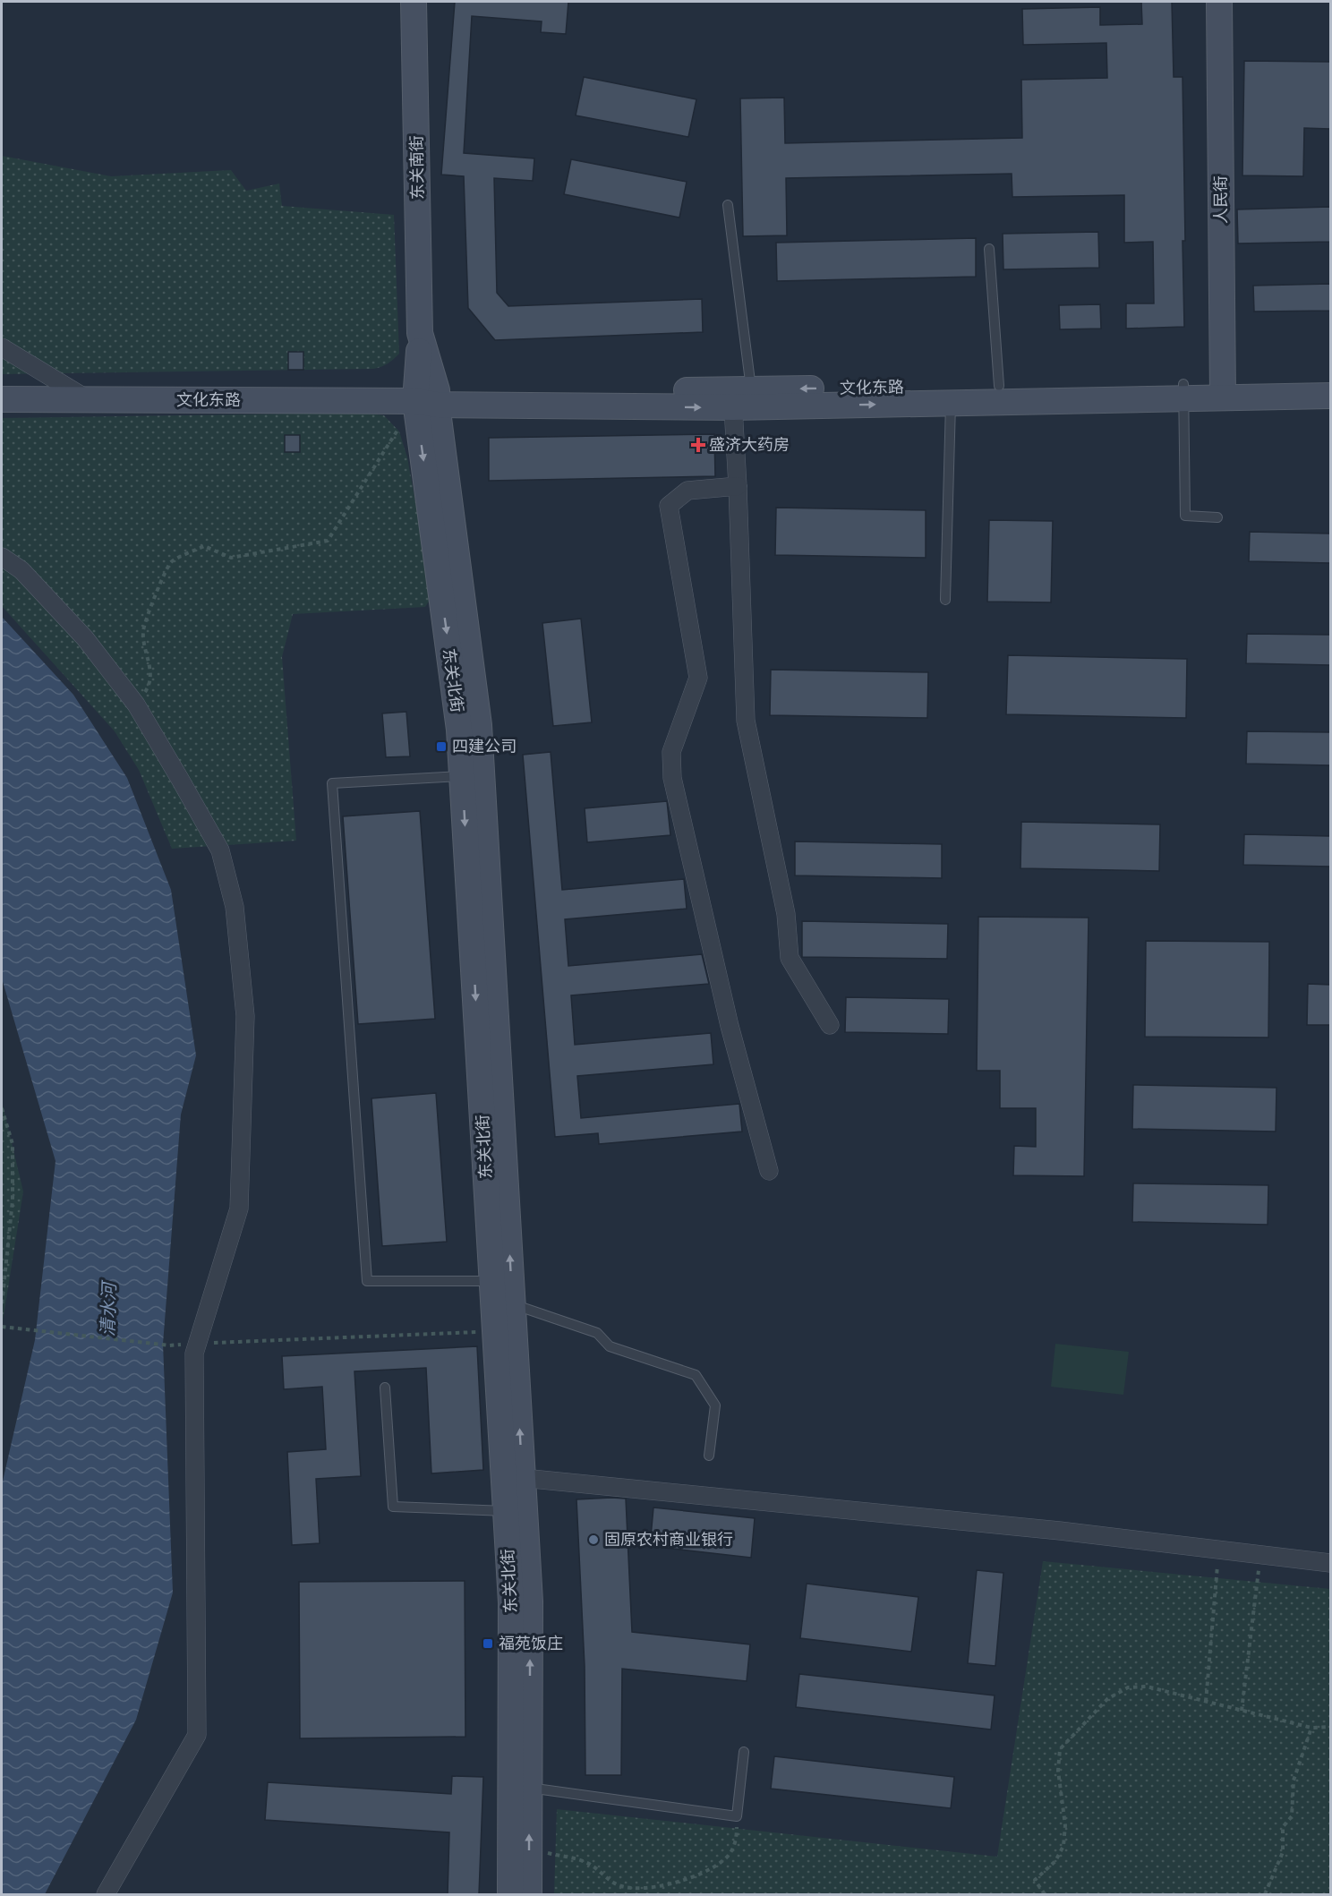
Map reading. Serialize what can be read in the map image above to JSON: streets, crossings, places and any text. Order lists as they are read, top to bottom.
{
  "streets": {
    "main road": [
      "东关南街",
      "人民街",
      "文化东路",
      "东关北街"
    ]
  },
  "crossings": [
    ["东关南街", "文化东路"],
    ["东关南街", "东关北街"],
    ["人民街", "文化东路"],
    ["文化东路", "东关北街"]
  ],
  "water": ["清水河"],
  "places": {
    "health": ["盛济大药房"],
    "transit": ["四建公司", "福苑饭庄"],
    "other": ["固原农村商业银行"]
  }
}
